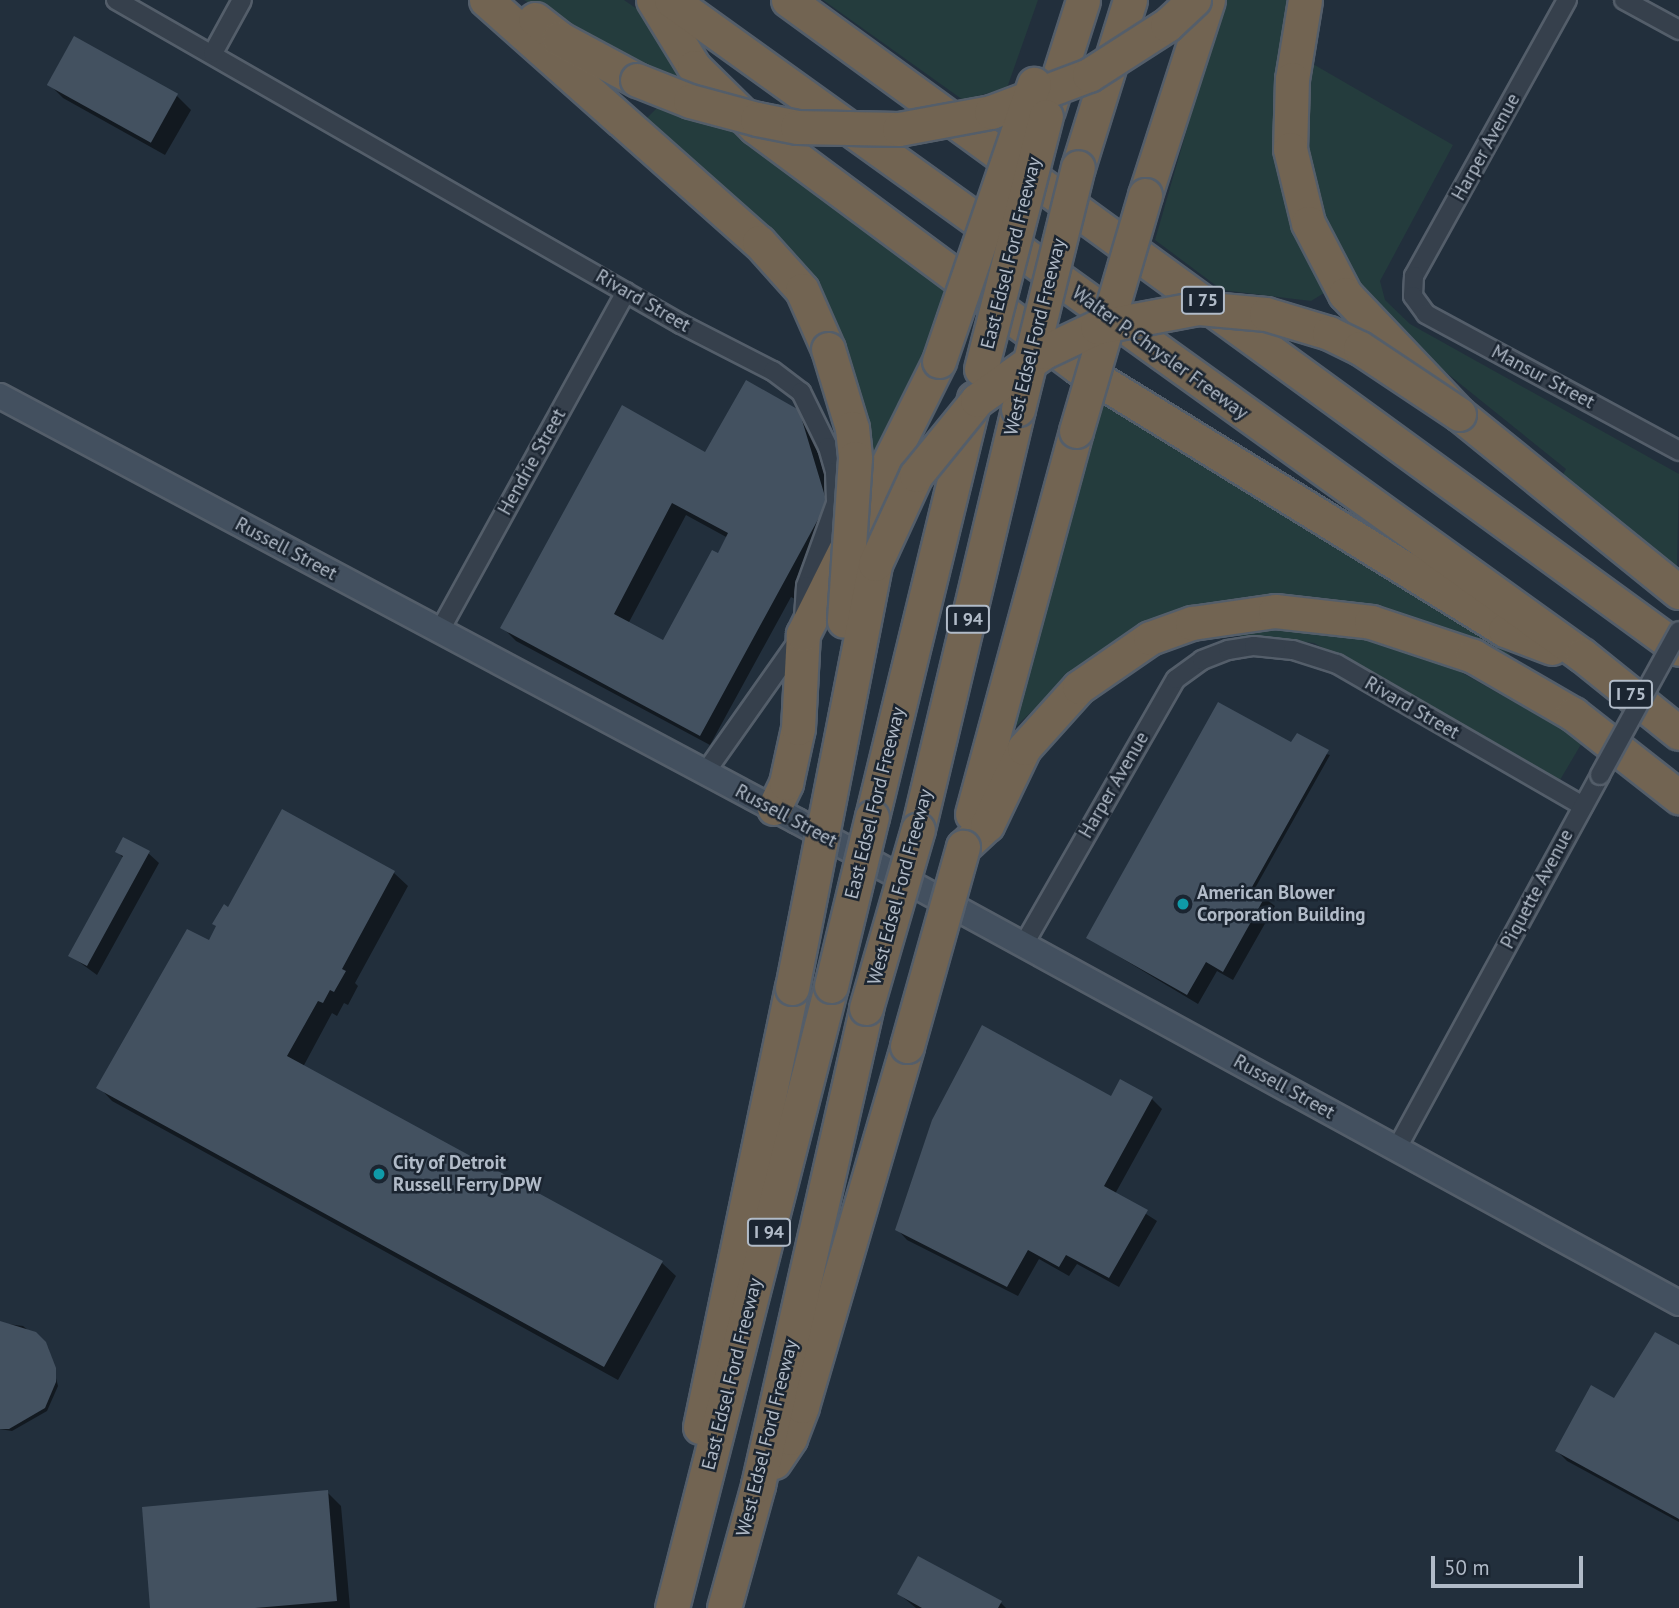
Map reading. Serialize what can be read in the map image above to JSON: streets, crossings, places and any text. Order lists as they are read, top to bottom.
{
  "streets": {
    "highway": [
      "East Edsel Ford Freeway",
      "I 75",
      "West Edsel Ford Freeway",
      "Walter P. Chrysler Freeway",
      "I 94"
    ],
    "street": [
      "Harper Avenue",
      "Rivard Street",
      "Mansur Street",
      "Hendrie Street",
      "Russell Street",
      "Piquette Avenue"
    ]
  },
  "crossings": [
    ["Harper Avenue", "Rivard Street"],
    ["Harper Avenue", "Mansur Street"],
    ["Harper Avenue", "Russell Street"],
    ["I 75", "Walter P. Chrysler Freeway"],
    ["Rivard Street", "Hendrie Street"],
    ["Rivard Street", "Piquette Avenue"],
    ["Hendrie Street", "Russell Street"],
    ["Russell Street", "Piquette Avenue"]
  ],
  "places": ["American Blower Corporation Building", "City of Detroit Russell Ferry DPW"],
  "scale_bar": "50 m"
}
